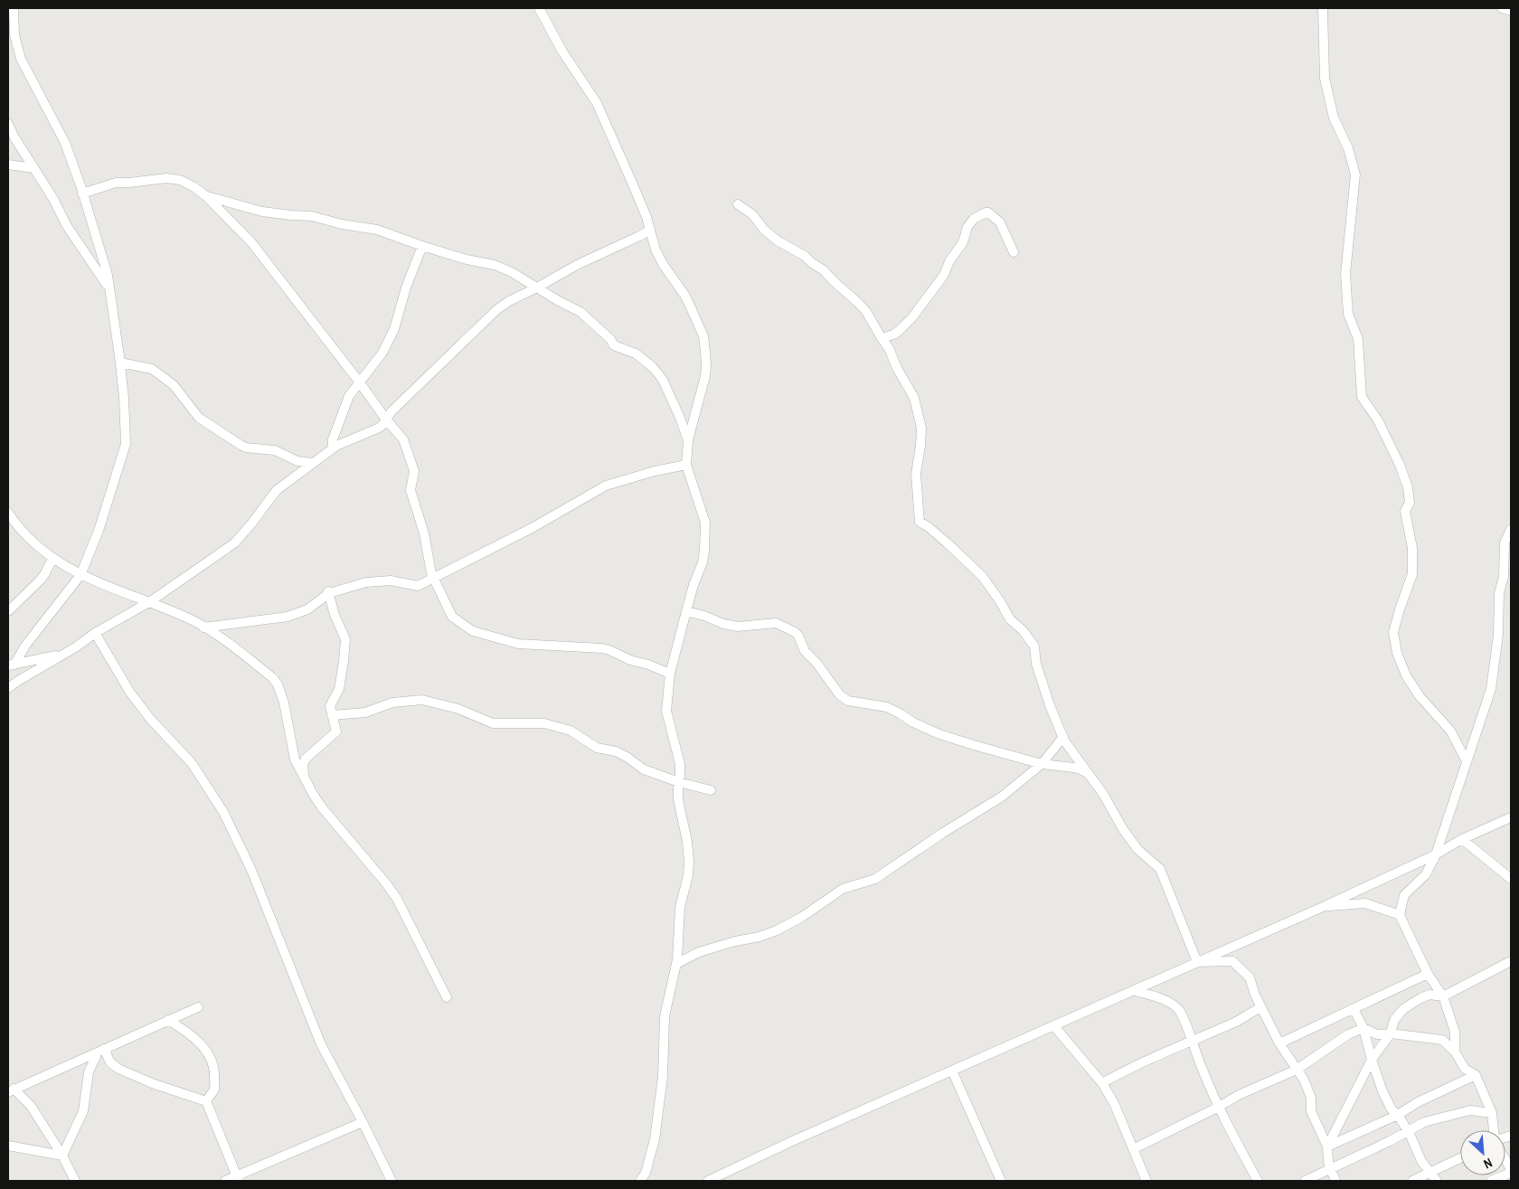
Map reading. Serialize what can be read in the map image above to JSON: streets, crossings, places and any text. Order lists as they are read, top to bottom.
{
  "north": "bottom right"
}
